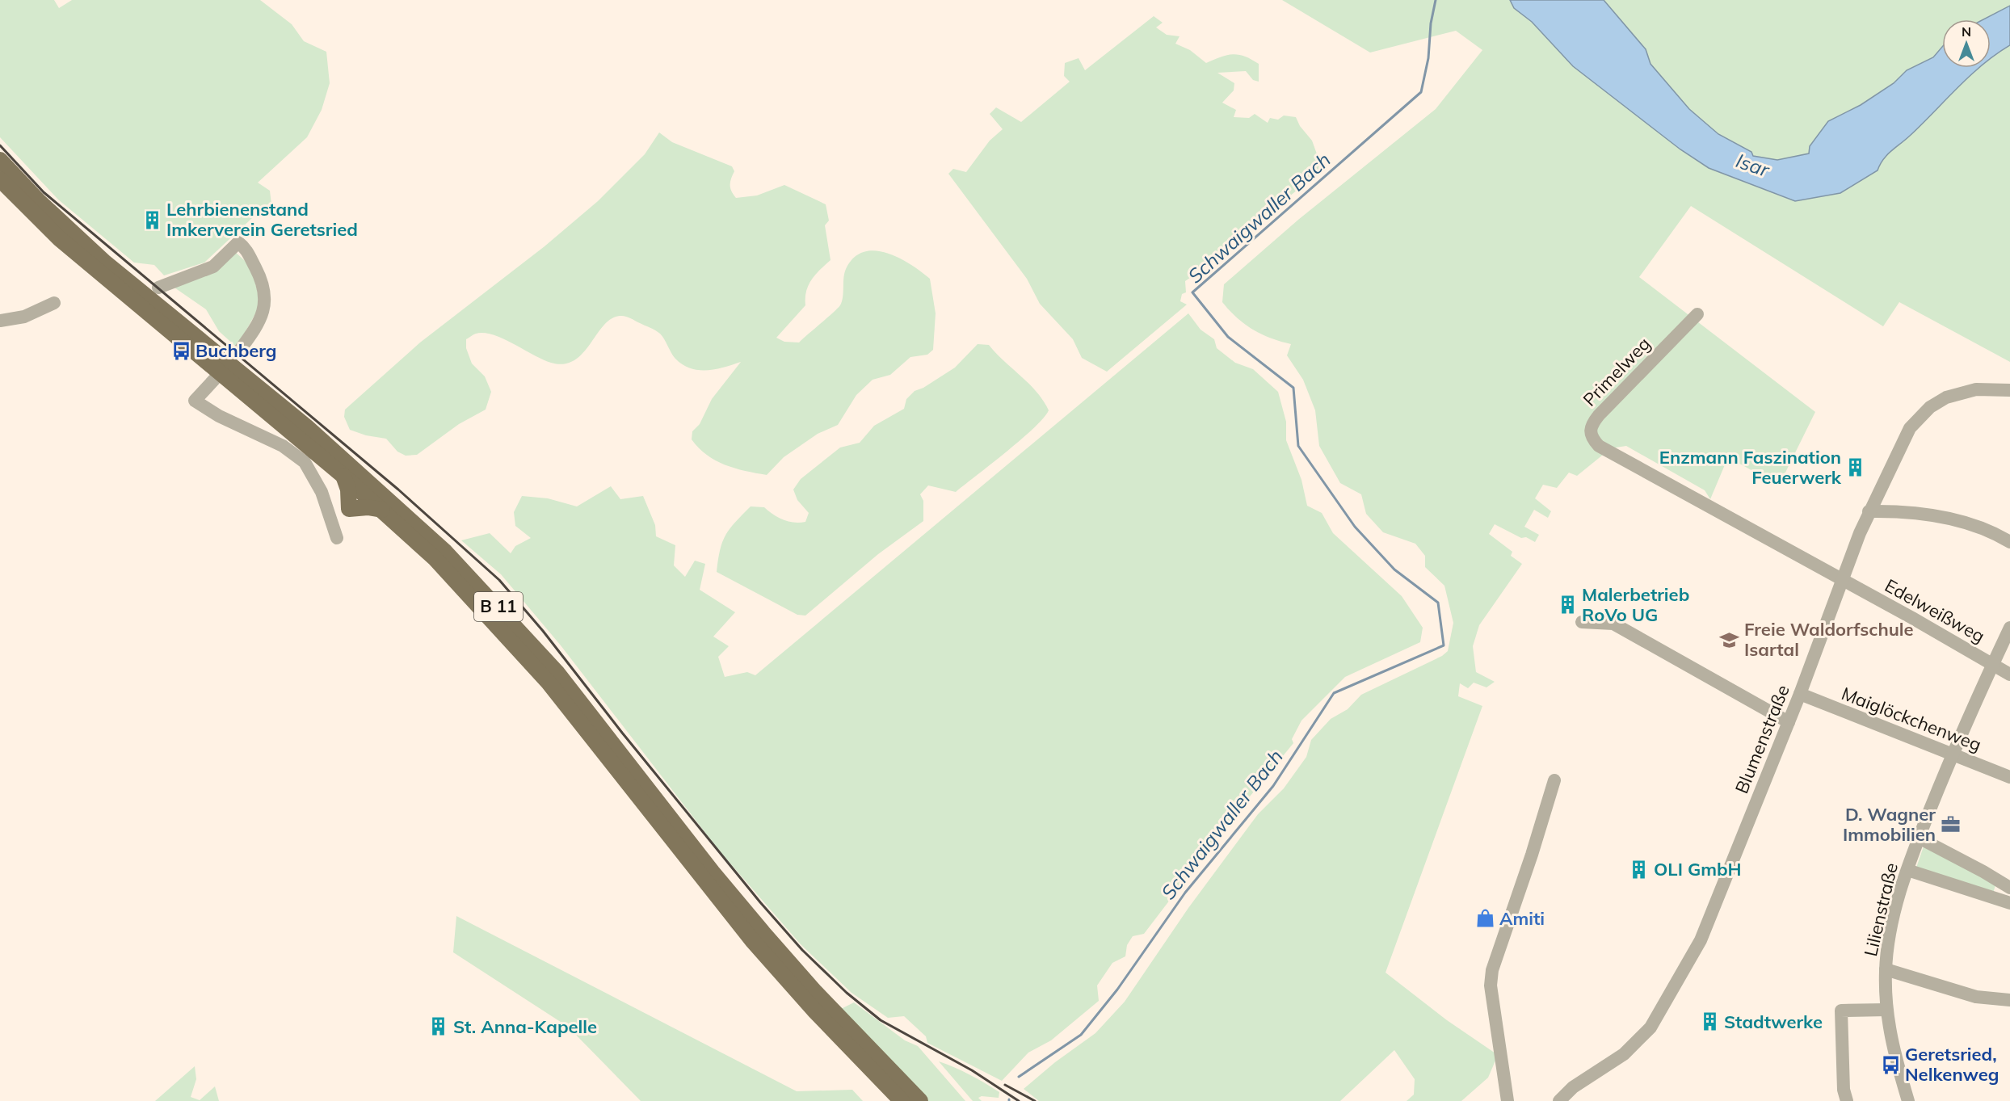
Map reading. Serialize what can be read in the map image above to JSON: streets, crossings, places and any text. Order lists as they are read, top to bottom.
{
  "streets": {
    "main road": ["B 11"],
    "street": [
      "Primelweg",
      "Edelweißweg",
      "Maiglöckchenweg",
      "Blumenstraße",
      "Lilienstraße"
    ]
  },
  "crossings": [
    ["Primelweg", "Edelweißweg"],
    ["Primelweg", "Blumenstraße"],
    ["Edelweißweg", "Blumenstraße"],
    ["Edelweißweg", "Lilienstraße"],
    ["Maiglöckchenweg", "Blumenstraße"],
    ["Maiglöckchenweg", "Lilienstraße"]
  ],
  "water": ["Isar", "Schwaigwaller Bach"],
  "places": {
    "building": [
      "Lehrbienenstand Imkerverein Geretsried",
      "Enzmann Faszination Feuerwerk",
      "Malerbetrieb RoVo UG",
      "OLI GmbH",
      "Stadtwerke",
      "St. Anna-Kapelle"
    ],
    "bus stop": ["Buchberg", "Geretsried, Nelkenweg"],
    "school or university": ["Freie Waldorfschule Isartal"],
    "office": ["D. Wagner Immobilien"],
    "shop": ["Amiti"]
  },
  "north": "top"
}
